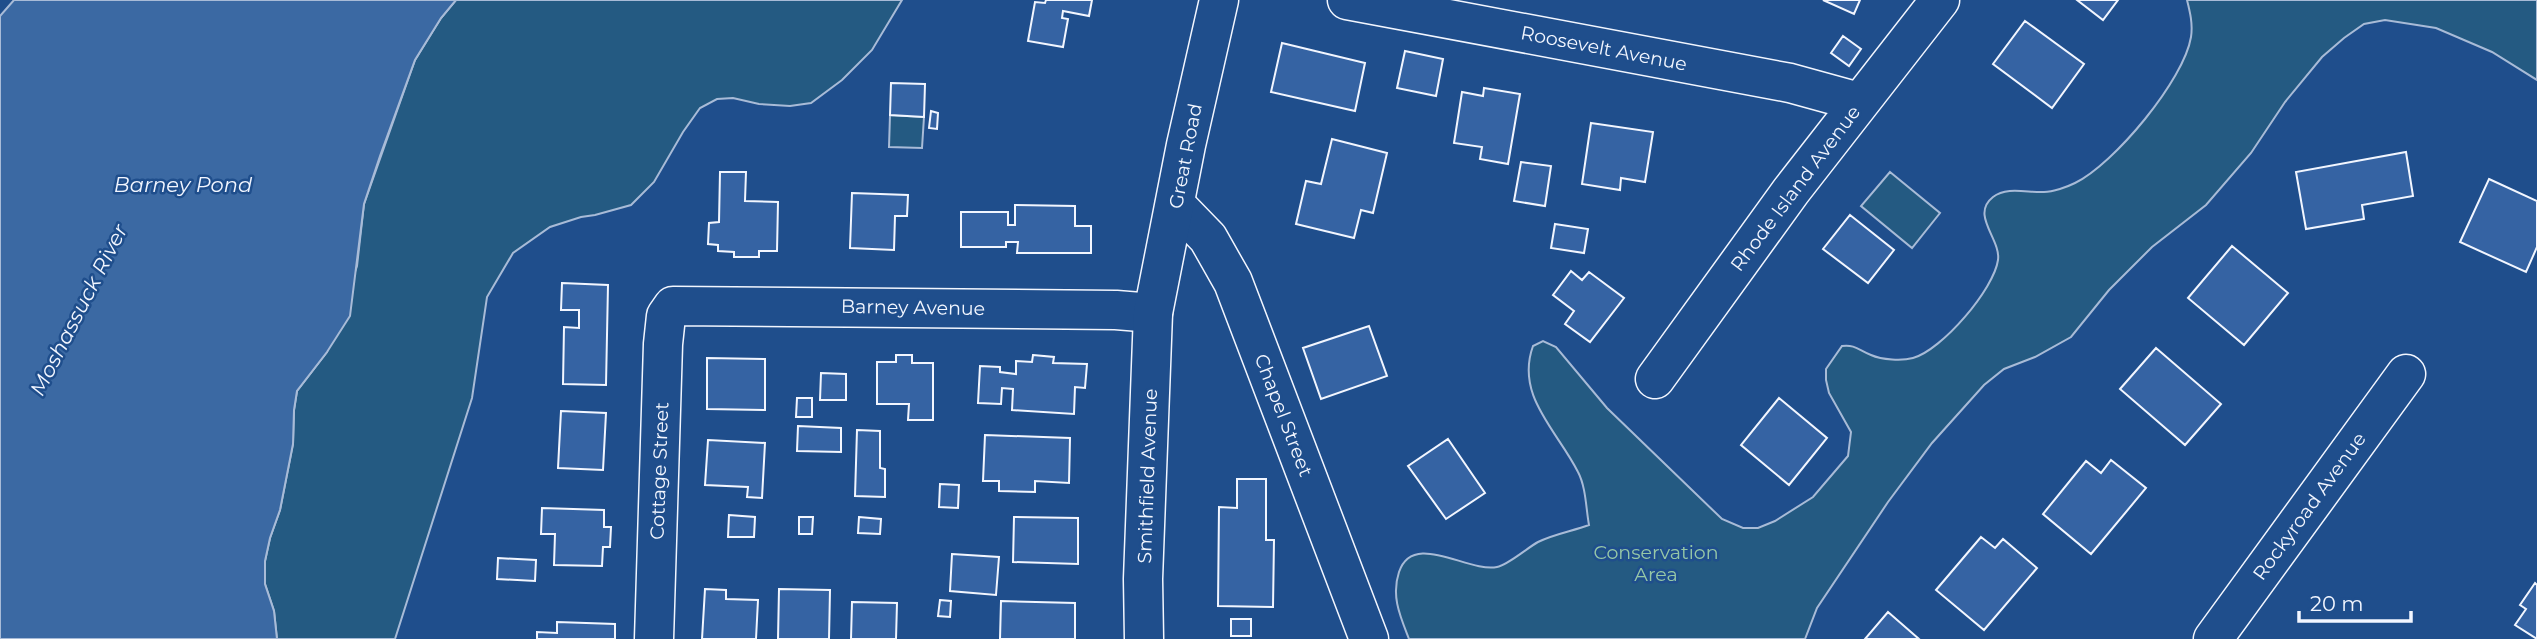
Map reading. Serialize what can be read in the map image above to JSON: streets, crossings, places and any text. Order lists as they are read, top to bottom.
{
  "streets": {
    "street": [
      "Roosevelt Avenue",
      "Great Road",
      "Rhode Island Avenue",
      "Barney Avenue",
      "Chapel Street",
      "Cottage Street",
      "Smithfield Avenue",
      "Rockyroad Avenue"
    ]
  },
  "crossings": [
    ["Roosevelt Avenue", "Rhode Island Avenue"],
    ["Great Road", "Barney Avenue"],
    ["Great Road", "Chapel Street"],
    ["Great Road", "Smithfield Avenue"],
    ["Barney Avenue", "Cottage Street"],
    ["Barney Avenue", "Smithfield Avenue"]
  ],
  "water": ["Barney Pond", "Moshassuck River"],
  "parks": ["Conservation Area"],
  "scale_bar": "20 m"
}
